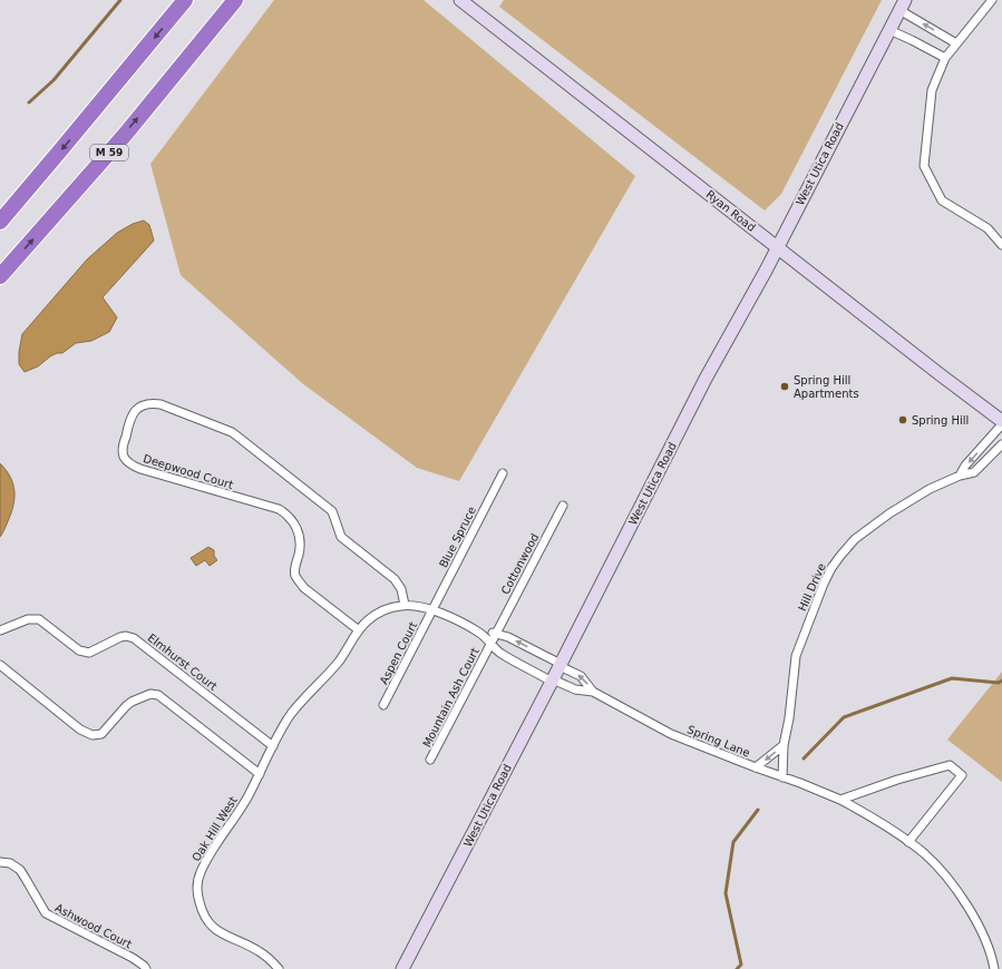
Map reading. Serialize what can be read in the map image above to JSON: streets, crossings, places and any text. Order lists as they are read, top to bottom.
{
  "streets": {
    "highway": ["M 59"],
    "street": [
      "West Utica Road",
      "Ryan Road",
      "Deepwood Court",
      "Blue Spruce",
      "Cottonwood",
      "Hill Drive",
      "Aspen Court",
      "Elmhurst Court",
      "Mountain Ash Court",
      "Spring Lane",
      "Oak Hill West",
      "Ashwood Court"
    ]
  },
  "crossings": [
    ["West Utica Road", "Ryan Road"],
    ["West Utica Road", "Spring Lane"],
    ["Deepwood Court", "Oak Hill West"],
    ["Blue Spruce", "Aspen Court"],
    ["Cottonwood", "Mountain Ash Court"],
    ["Hill Drive", "Spring Lane"],
    ["Elmhurst Court", "Oak Hill West"]
  ],
  "places": ["Spring Hill Apartments", "Spring Hill"]
}
